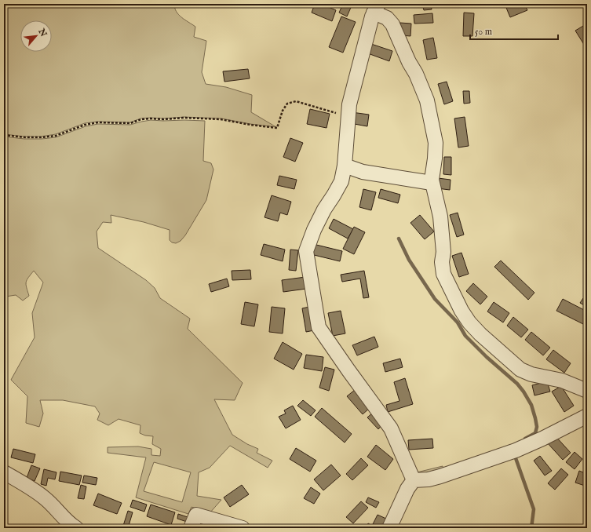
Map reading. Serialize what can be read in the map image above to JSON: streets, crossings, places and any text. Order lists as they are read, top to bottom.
{
  "scale_bar": "50 m",
  "north": "top right"
}
